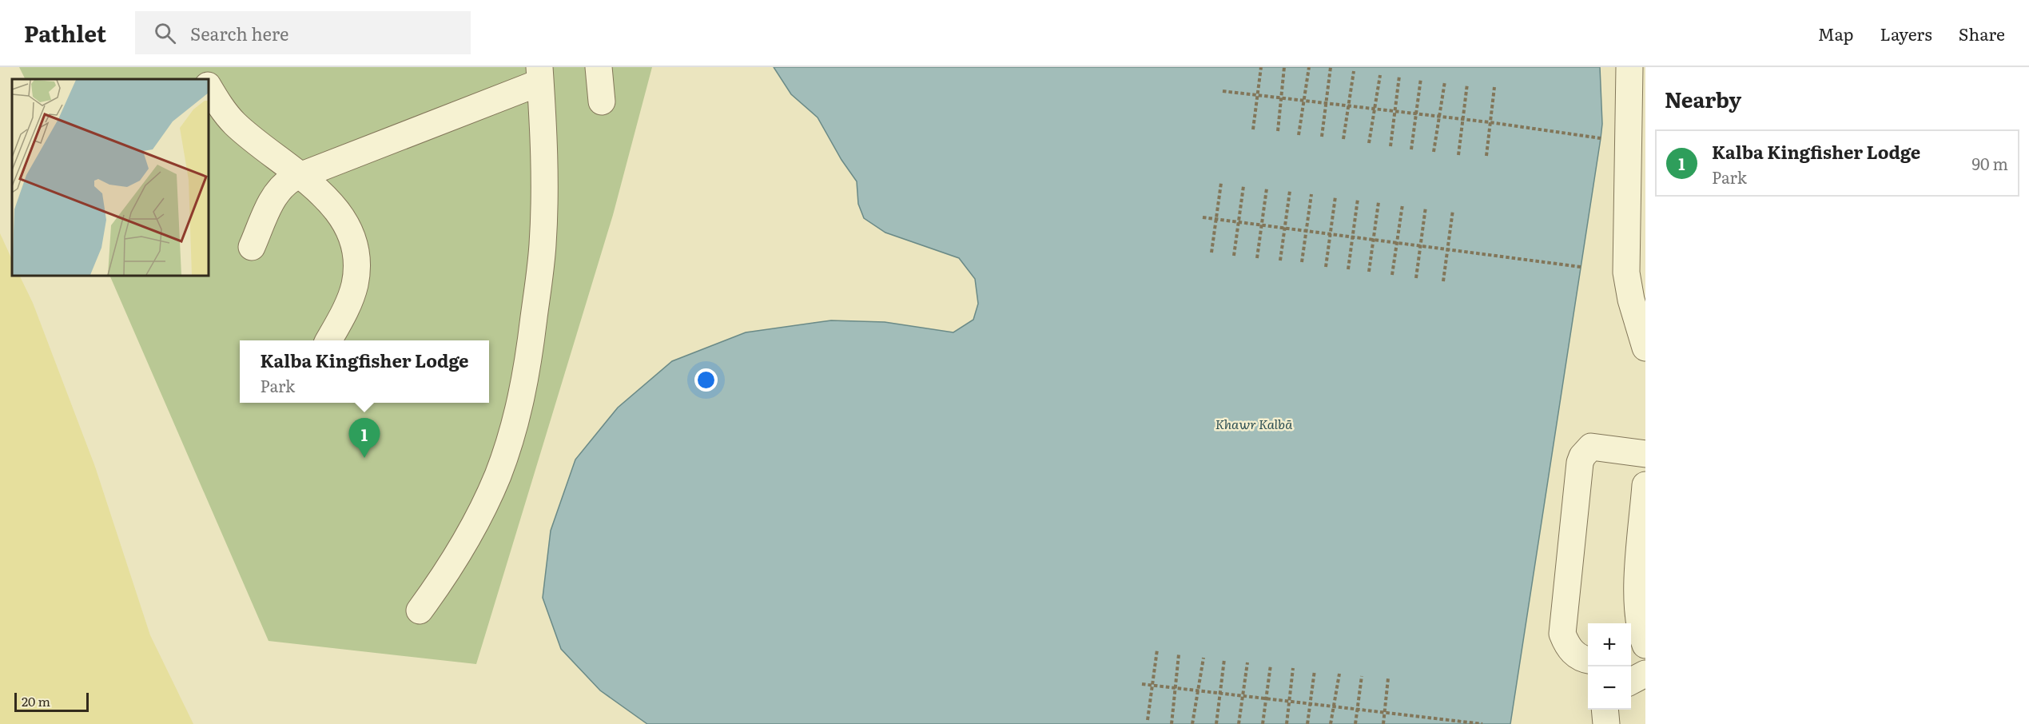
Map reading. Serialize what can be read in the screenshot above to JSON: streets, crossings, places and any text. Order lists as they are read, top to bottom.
{
  "water": ["Khawr Kalbā"],
  "scale_bar": "20 m",
  "page": {
    "header": "Pathlet",
    "search": "Search here",
    "nav": ["Map", "Layers", "Share"],
    "heading": "Nearby",
    "list": [
      {
        "mark": "1",
        "name": "Kalba Kingfisher Lodge",
        "note": "Park",
        "value": "90 m"
      }
    ],
    "popup": ["Kalba Kingfisher Lodge", "Park"],
    "pins": "1",
    "map_buttons": ["+", "−"],
    "scale": "20 m"
  }
}
